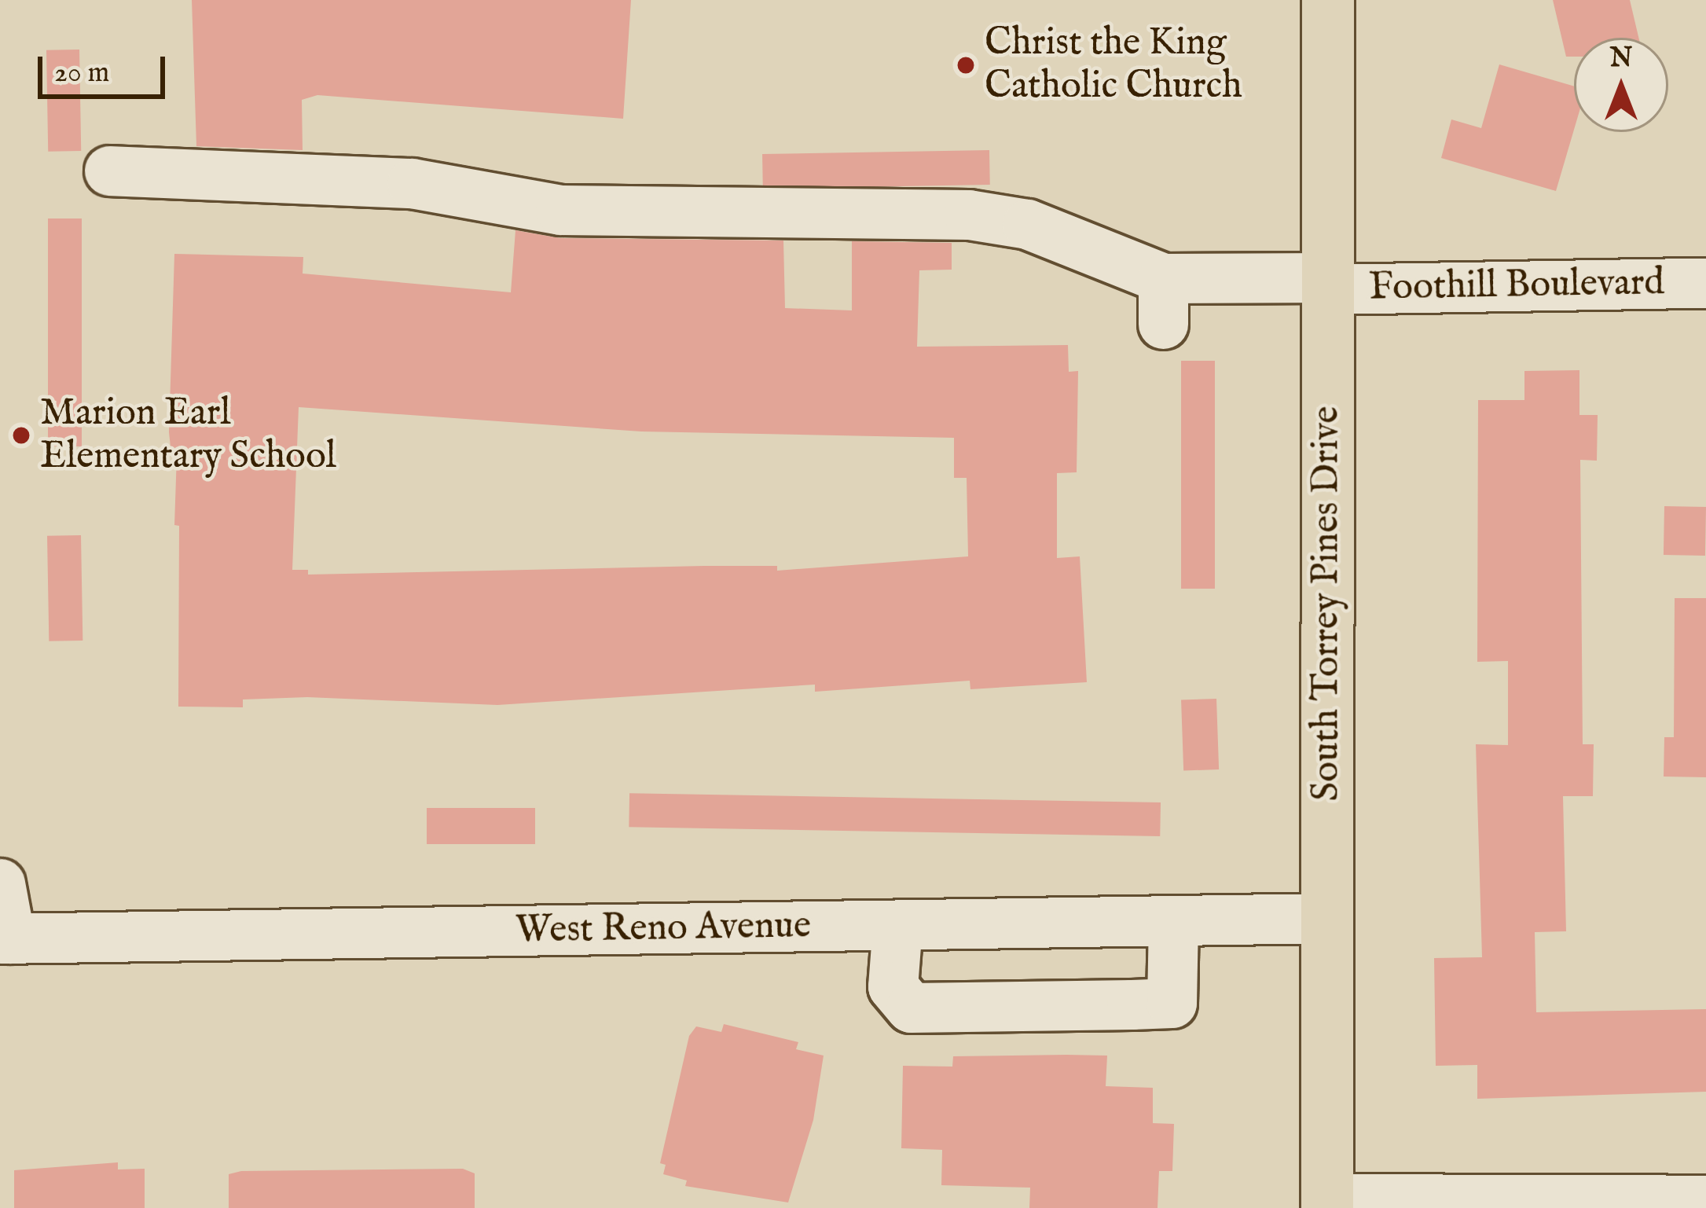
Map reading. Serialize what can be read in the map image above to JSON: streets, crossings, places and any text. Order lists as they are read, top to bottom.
{
  "streets": {
    "main road": ["South Torrey Pines Drive"],
    "street": ["Foothill Boulevard", "West Reno Avenue"]
  },
  "crossings": [
    ["Foothill Boulevard", "South Torrey Pines Drive"],
    ["South Torrey Pines Drive", "West Reno Avenue"]
  ],
  "places": ["Christ the King Catholic Church", "Marion Earl Elementary School"],
  "scale_bar": "20 m",
  "north": "top"
}
